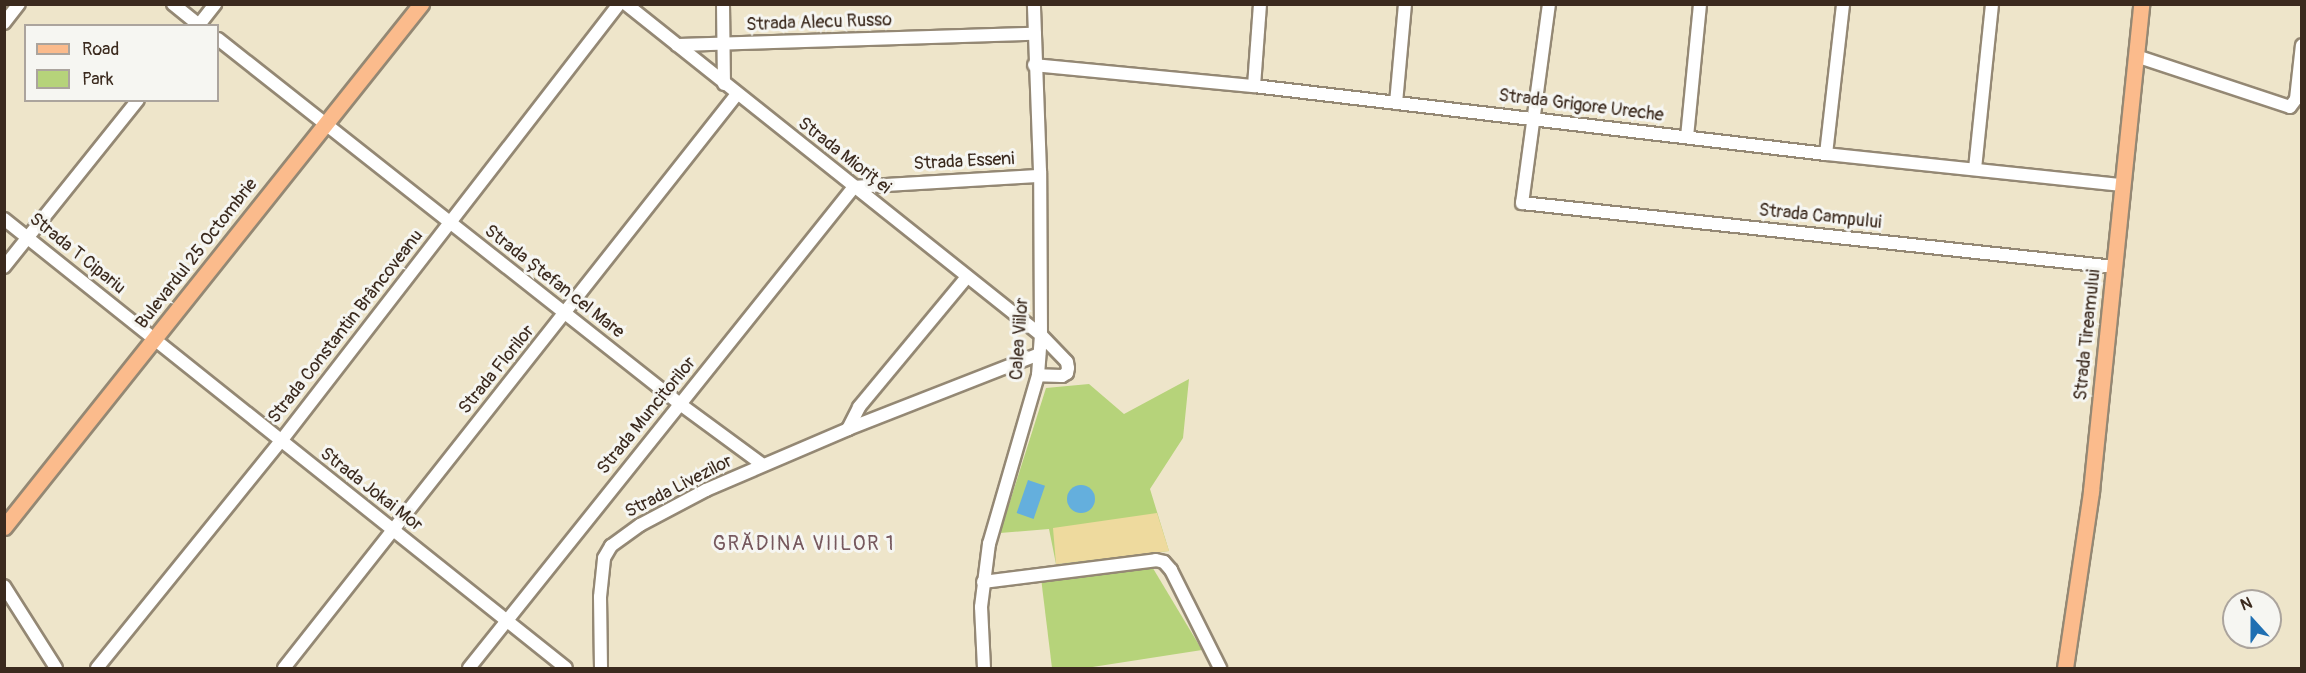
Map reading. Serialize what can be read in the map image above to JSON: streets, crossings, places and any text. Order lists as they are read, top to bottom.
{
  "streets": {
    "main road": ["Bulevardul 25 Octombrie", "Strada Tireamului"],
    "street": [
      "Strada Alecu Russo",
      "Strada Grigore Ureche",
      "Strada Mioriței",
      "Strada Esseni",
      "Strada Campului",
      "Strada T Cipariu",
      "Strada Ștefan cel Mare",
      "Strada Constantin Brâncoveanu",
      "Calea Viilor",
      "Strada Florilor",
      "Strada Muncitorilor",
      "Strada Livezilor",
      "Strada Jokai Mor"
    ]
  },
  "crossings": [
    ["Strada Alecu Russo", "Strada Mioriței"],
    ["Strada Alecu Russo", "Calea Viilor"],
    ["Strada Grigore Ureche", "Strada Campului"],
    ["Strada Grigore Ureche", "Strada Tireamului"],
    ["Strada Grigore Ureche", "Calea Viilor"],
    ["Strada Mioriței", "Strada Esseni"],
    ["Strada Mioriței", "Calea Viilor"],
    ["Strada Mioriței", "Strada Florilor"],
    ["Strada Mioriței", "Strada Muncitorilor"],
    ["Strada Esseni", "Calea Viilor"],
    ["Strada Esseni", "Strada Muncitorilor"],
    ["Strada Campului", "Strada Tireamului"],
    ["Strada T Cipariu", "Bulevardul 25 Octombrie"],
    ["Strada T Cipariu", "Strada Jokai Mor"],
    ["Bulevardul 25 Octombrie", "Strada Ștefan cel Mare"],
    ["Bulevardul 25 Octombrie", "Strada Jokai Mor"],
    ["Strada Ștefan cel Mare", "Strada Constantin Brâncoveanu"],
    ["Strada Ștefan cel Mare", "Strada Florilor"],
    ["Strada Ștefan cel Mare", "Strada Muncitorilor"],
    ["Strada Ștefan cel Mare", "Strada Livezilor"],
    ["Strada Constantin Brâncoveanu", "Strada Jokai Mor"],
    ["Calea Viilor", "Strada Livezilor"],
    ["Strada Florilor", "Strada Jokai Mor"],
    ["Strada Muncitorilor", "Strada Jokai Mor"]
  ],
  "districts": ["GRĂDINA VIILOR 1"],
  "legend": ["Road", "Park"],
  "north": "top"
}
